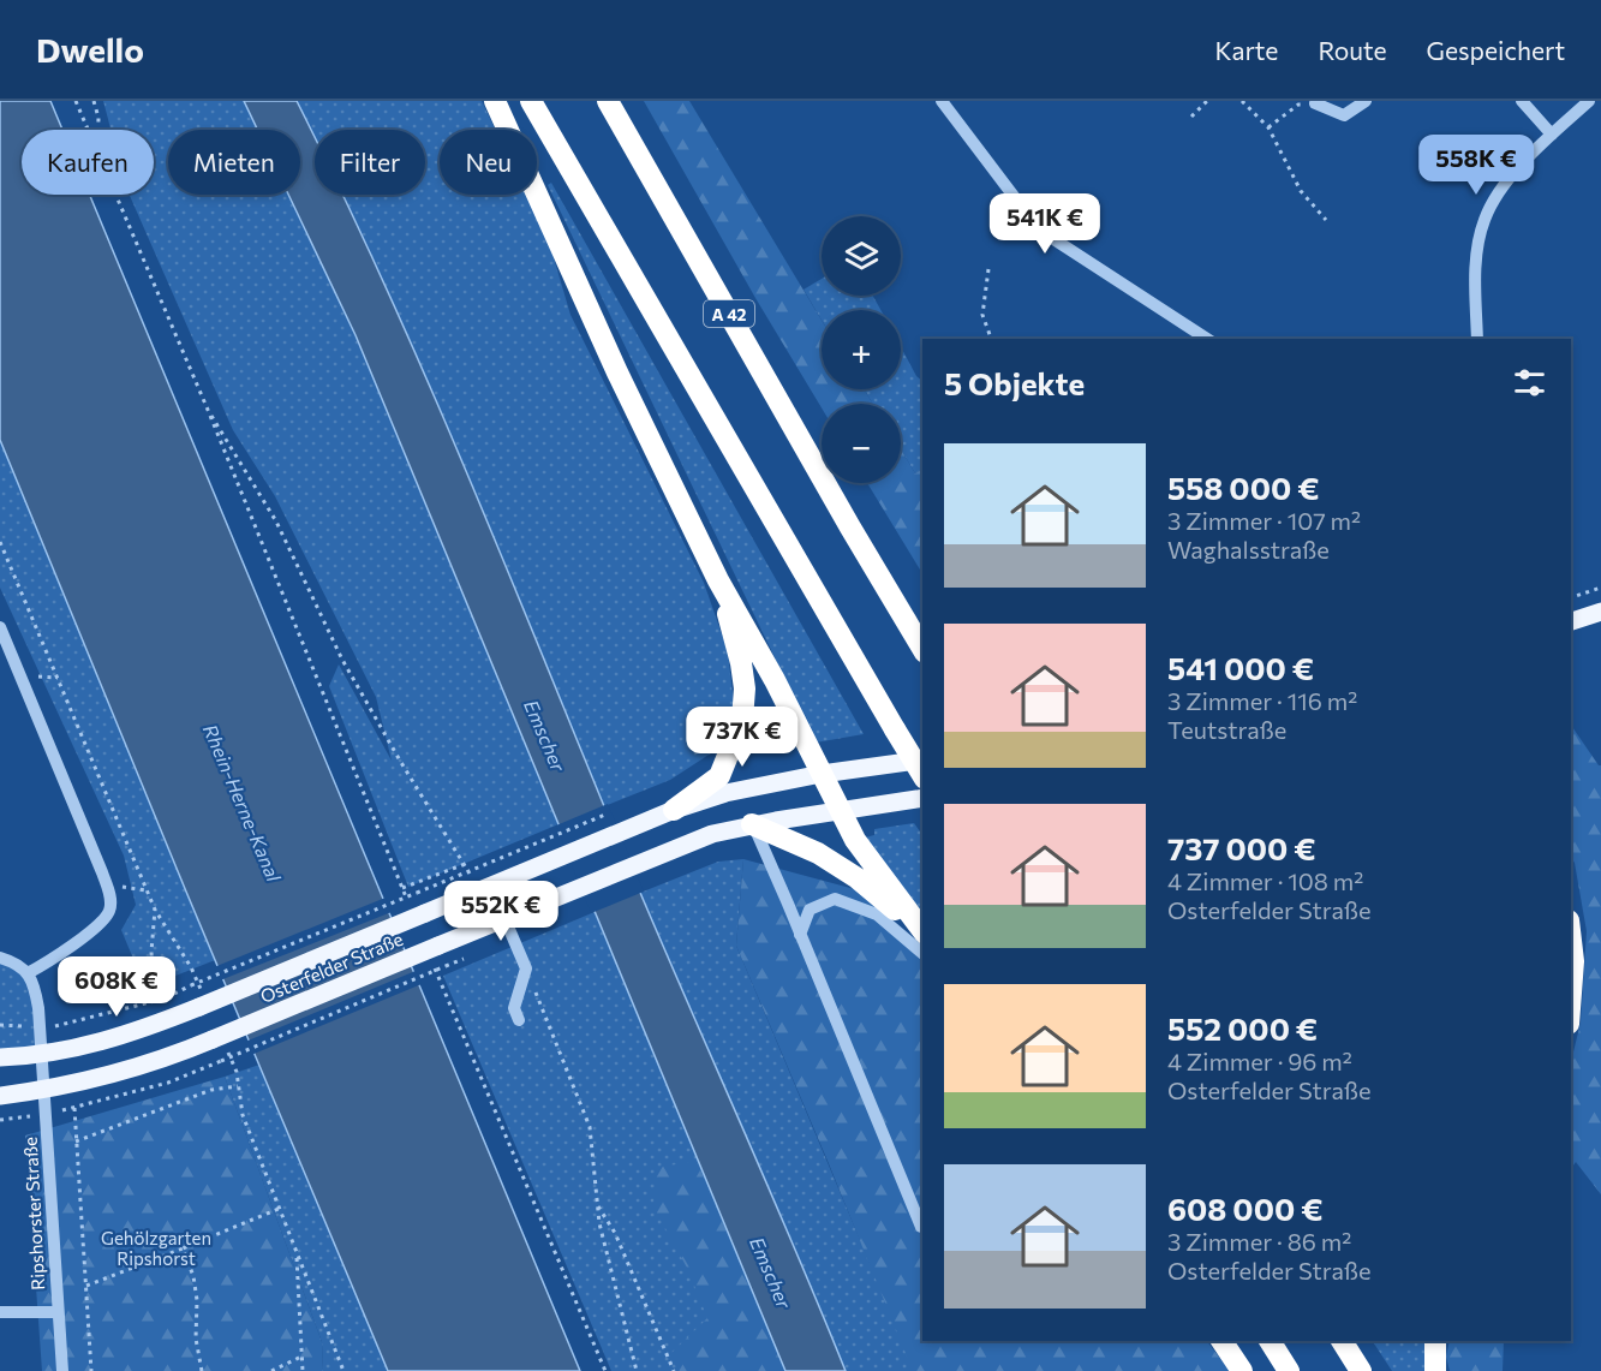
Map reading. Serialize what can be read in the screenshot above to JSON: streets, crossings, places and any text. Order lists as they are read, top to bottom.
{
  "streets": {
    "highway": ["A 42"],
    "main road": ["Osterfelder Straße"],
    "street": ["Ripshorster Straße"]
  },
  "crossings": [
    ["Osterfelder Straße", "Ripshorster Straße"]
  ],
  "water": ["Emscher", "Rhein-Herne-Kanal"],
  "parks": ["Gehölzgarten Ripshorst"],
  "page": {
    "header": "Dwello",
    "nav": ["Karte", "Route", "Gespeichert"],
    "chip": [
      "Kaufen",
      "Mieten",
      "Filter",
      "Neu"
    ],
    "price": [
      "558K €",
      "541K €",
      "737K €",
      "552K €",
      "608K €"
    ],
    "map_buttons": ["+", "−"],
    "heading": "5 Objekte",
    "list": [
      {
        "name": "558 000 €",
        "note": "3 Zimmer · 107 m² · Waghalsstraße"
      },
      {
        "name": "541 000 €",
        "note": "3 Zimmer · 116 m² · Teutstraße"
      },
      {
        "name": "737 000 €",
        "note": "4 Zimmer · 108 m² · Osterfelder Straße"
      },
      {
        "name": "552 000 €",
        "note": "4 Zimmer · 96 m² · Osterfelder Straße"
      },
      {
        "name": "608 000 €",
        "note": "3 Zimmer · 86 m² · Osterfelder Straße"
      }
    ]
  }
}
